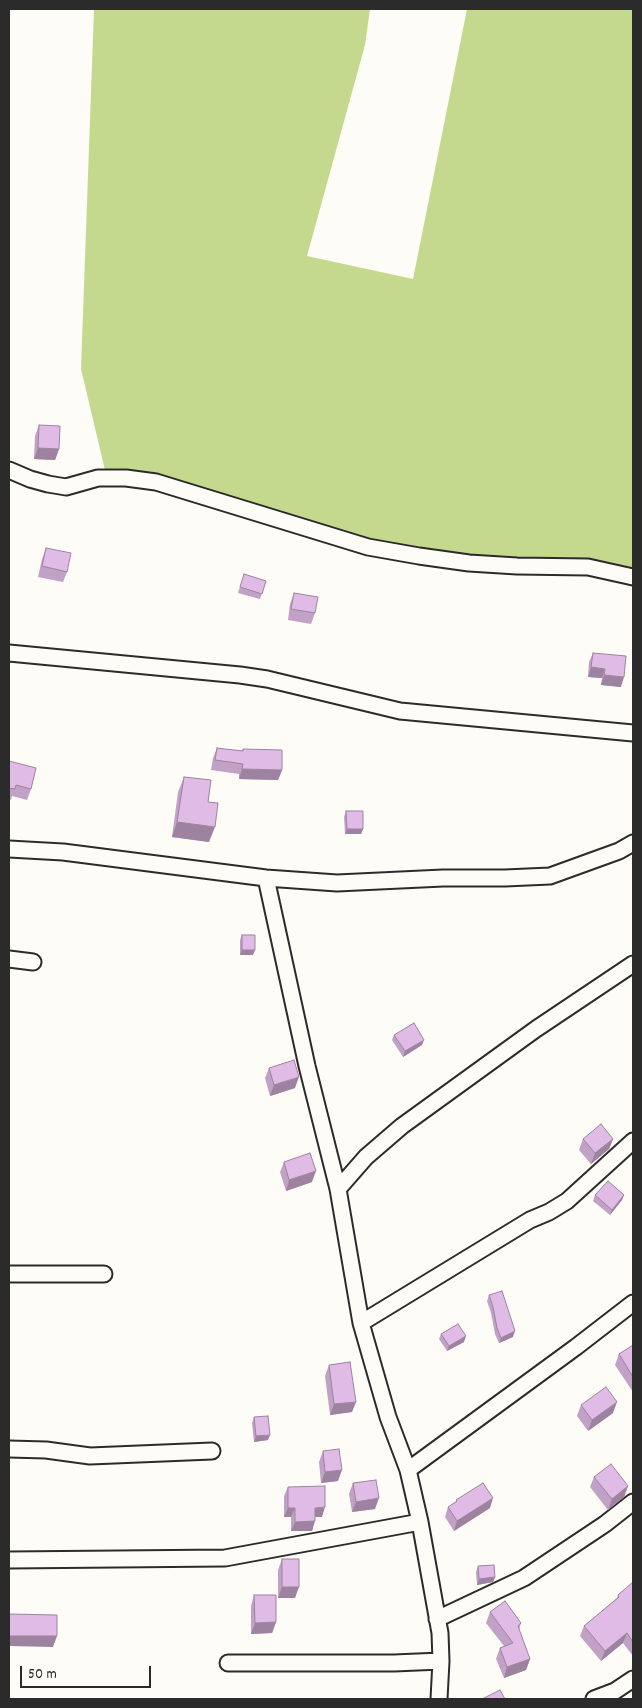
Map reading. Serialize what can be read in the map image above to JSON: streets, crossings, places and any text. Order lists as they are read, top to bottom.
{
  "scale_bar": "50 m"
}
